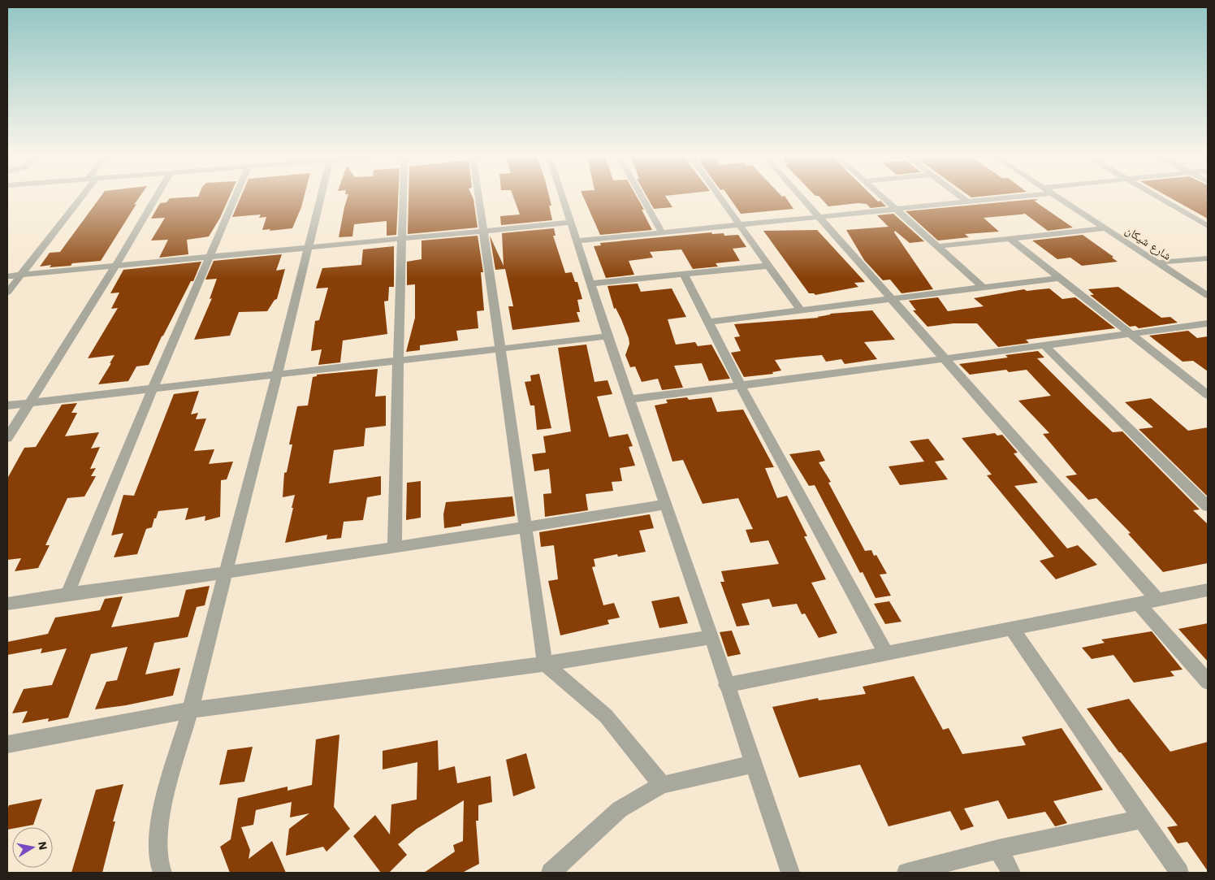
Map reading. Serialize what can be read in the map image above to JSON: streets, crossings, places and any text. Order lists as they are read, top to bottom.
{
  "streets": {
    "street": ["شارع شيكان"]
  },
  "north": "right"
}
